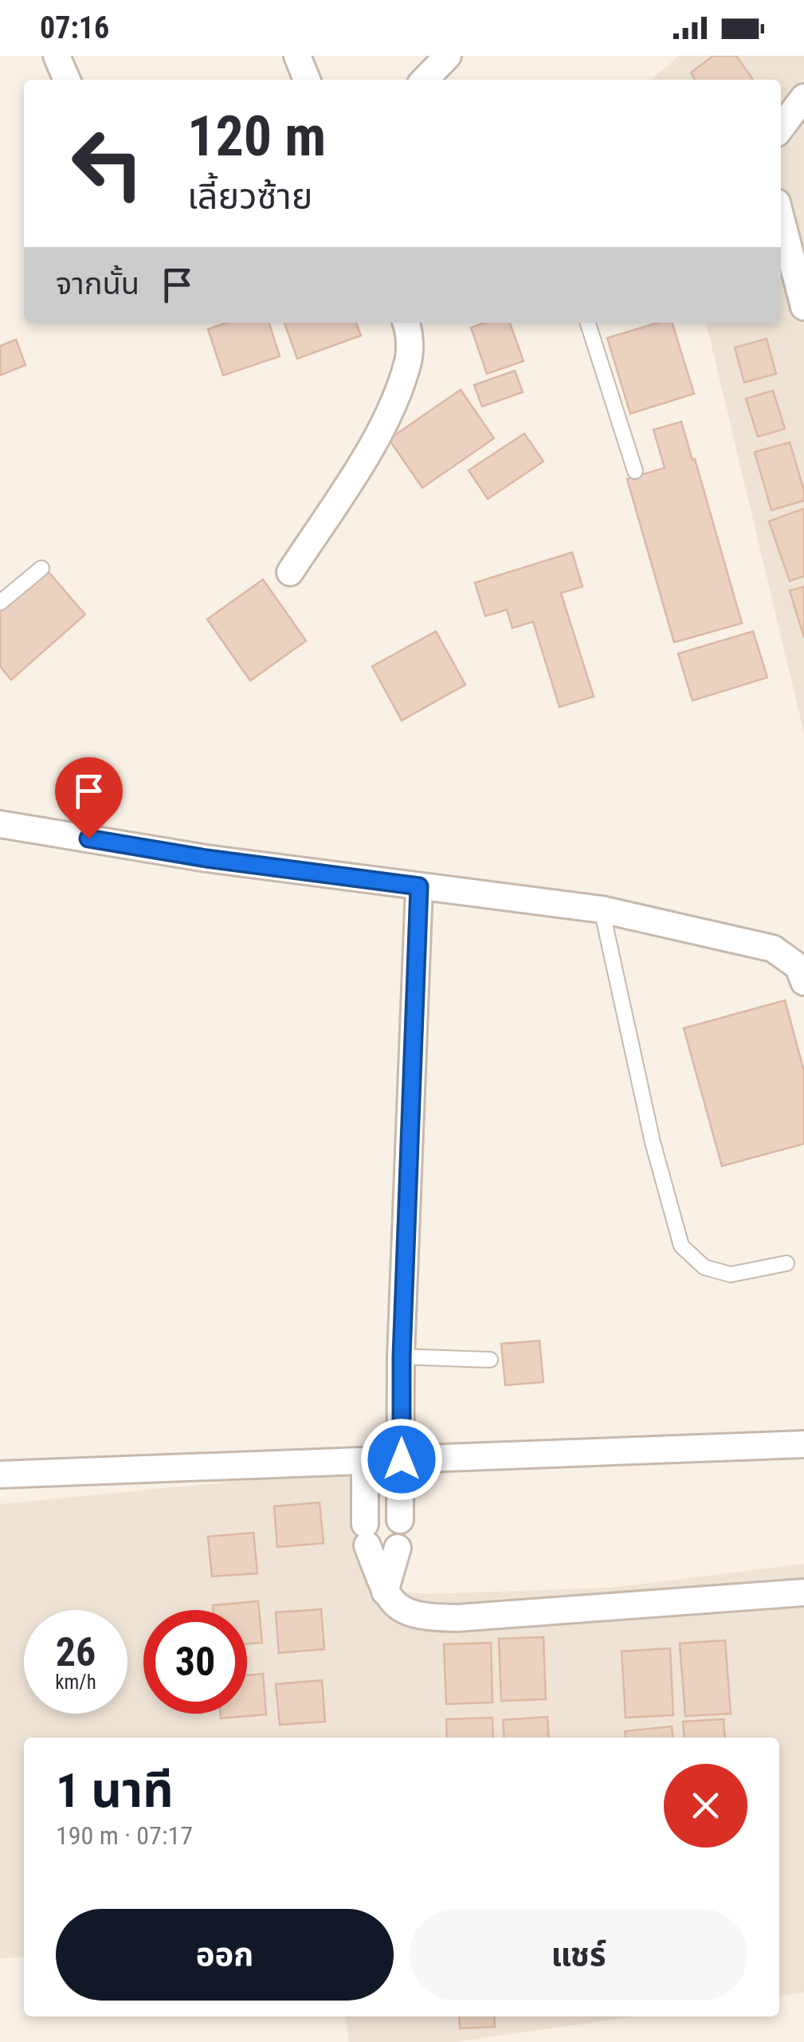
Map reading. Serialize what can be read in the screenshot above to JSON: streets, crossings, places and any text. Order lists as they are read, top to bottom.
{
  "page": {
    "status": "07:16",
    "turn": ["120 m", "เลี้ยวซ้าย"],
    "then": "จากนั้น",
    "speed": "26 km/h",
    "limit": "30",
    "heading": ["1 นาที", "190 m · 07:17"],
    "buttons": ["ออก", "แชร์"]
  }
}
